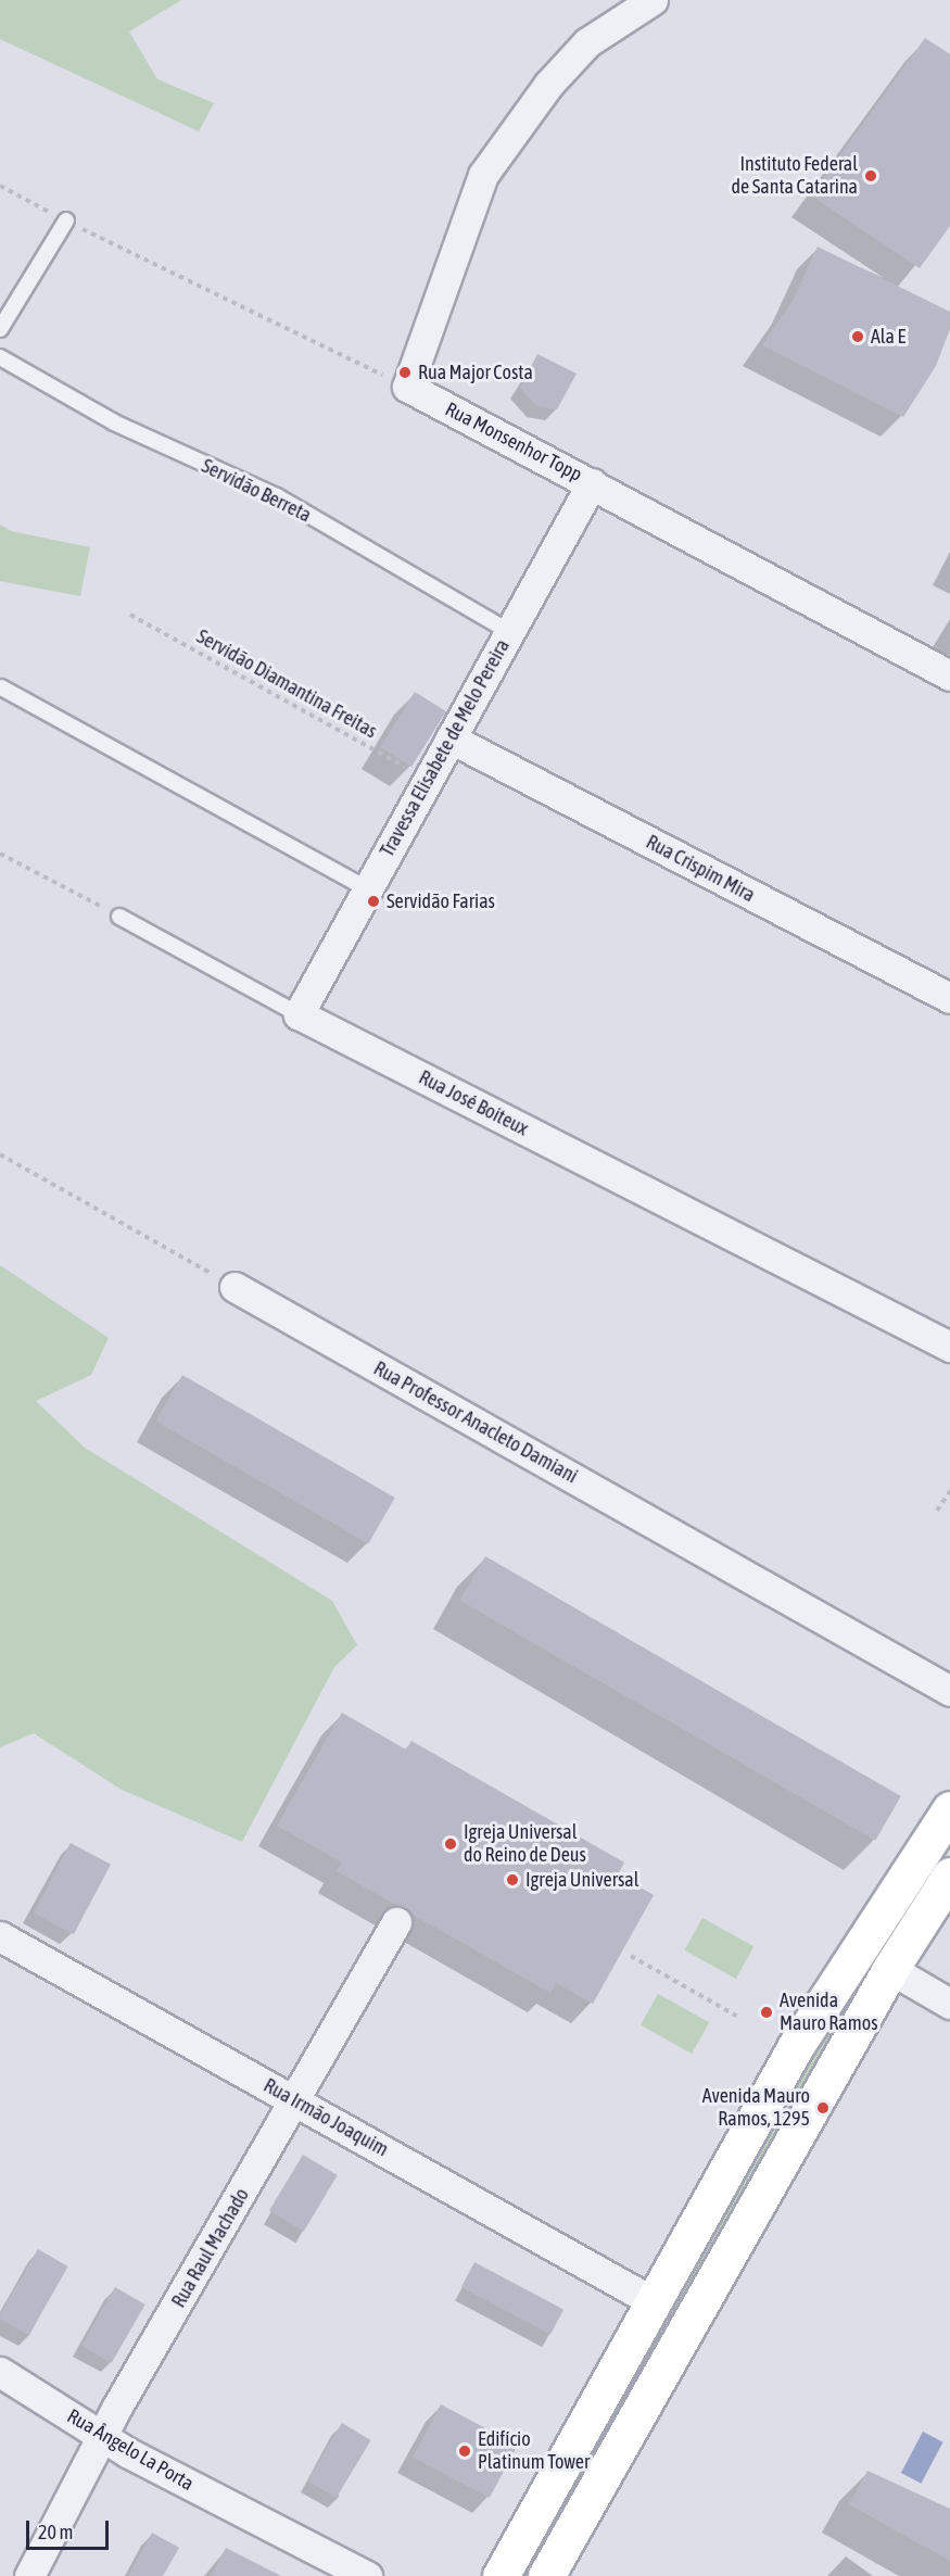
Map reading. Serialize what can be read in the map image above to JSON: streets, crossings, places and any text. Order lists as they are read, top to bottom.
{
  "streets": {
    "street": [
      "Rua Monsenhor Topp",
      "Travessa Elisabete de Melo Pereira",
      "Rua Crispim Mira",
      "Rua José Boiteux",
      "Rua Professor Anacleto Damiani",
      "Rua Irmão Joaquim",
      "Rua Raul Machado",
      "Rua Ângelo La Porta"
    ],
    "lane": ["Servidão Berreta"],
    "path": ["Servidão Diamantina Freitas"]
  },
  "crossings": [
    ["Rua Monsenhor Topp", "Travessa Elisabete de Melo Pereira"],
    ["Servidão Berreta", "Travessa Elisabete de Melo Pereira"],
    ["Servidão Diamantina Freitas", "Travessa Elisabete de Melo Pereira"],
    ["Travessa Elisabete de Melo Pereira", "Rua Crispim Mira"],
    ["Travessa Elisabete de Melo Pereira", "Rua José Boiteux"],
    ["Rua Irmão Joaquim", "Rua Raul Machado"],
    ["Rua Raul Machado", "Rua Ângelo La Porta"]
  ],
  "places": [
    "Instituto Federal de Santa Catarina",
    "Ala E",
    "Rua Major Costa",
    "Servidão Farias",
    "Igreja Universal do Reino de Deus",
    "Igreja Universal",
    "Avenida Mauro Ramos",
    "Avenida Mauro Ramos, 1295",
    "Edifício Platinum Tower"
  ],
  "scale_bar": "20 m"
}
